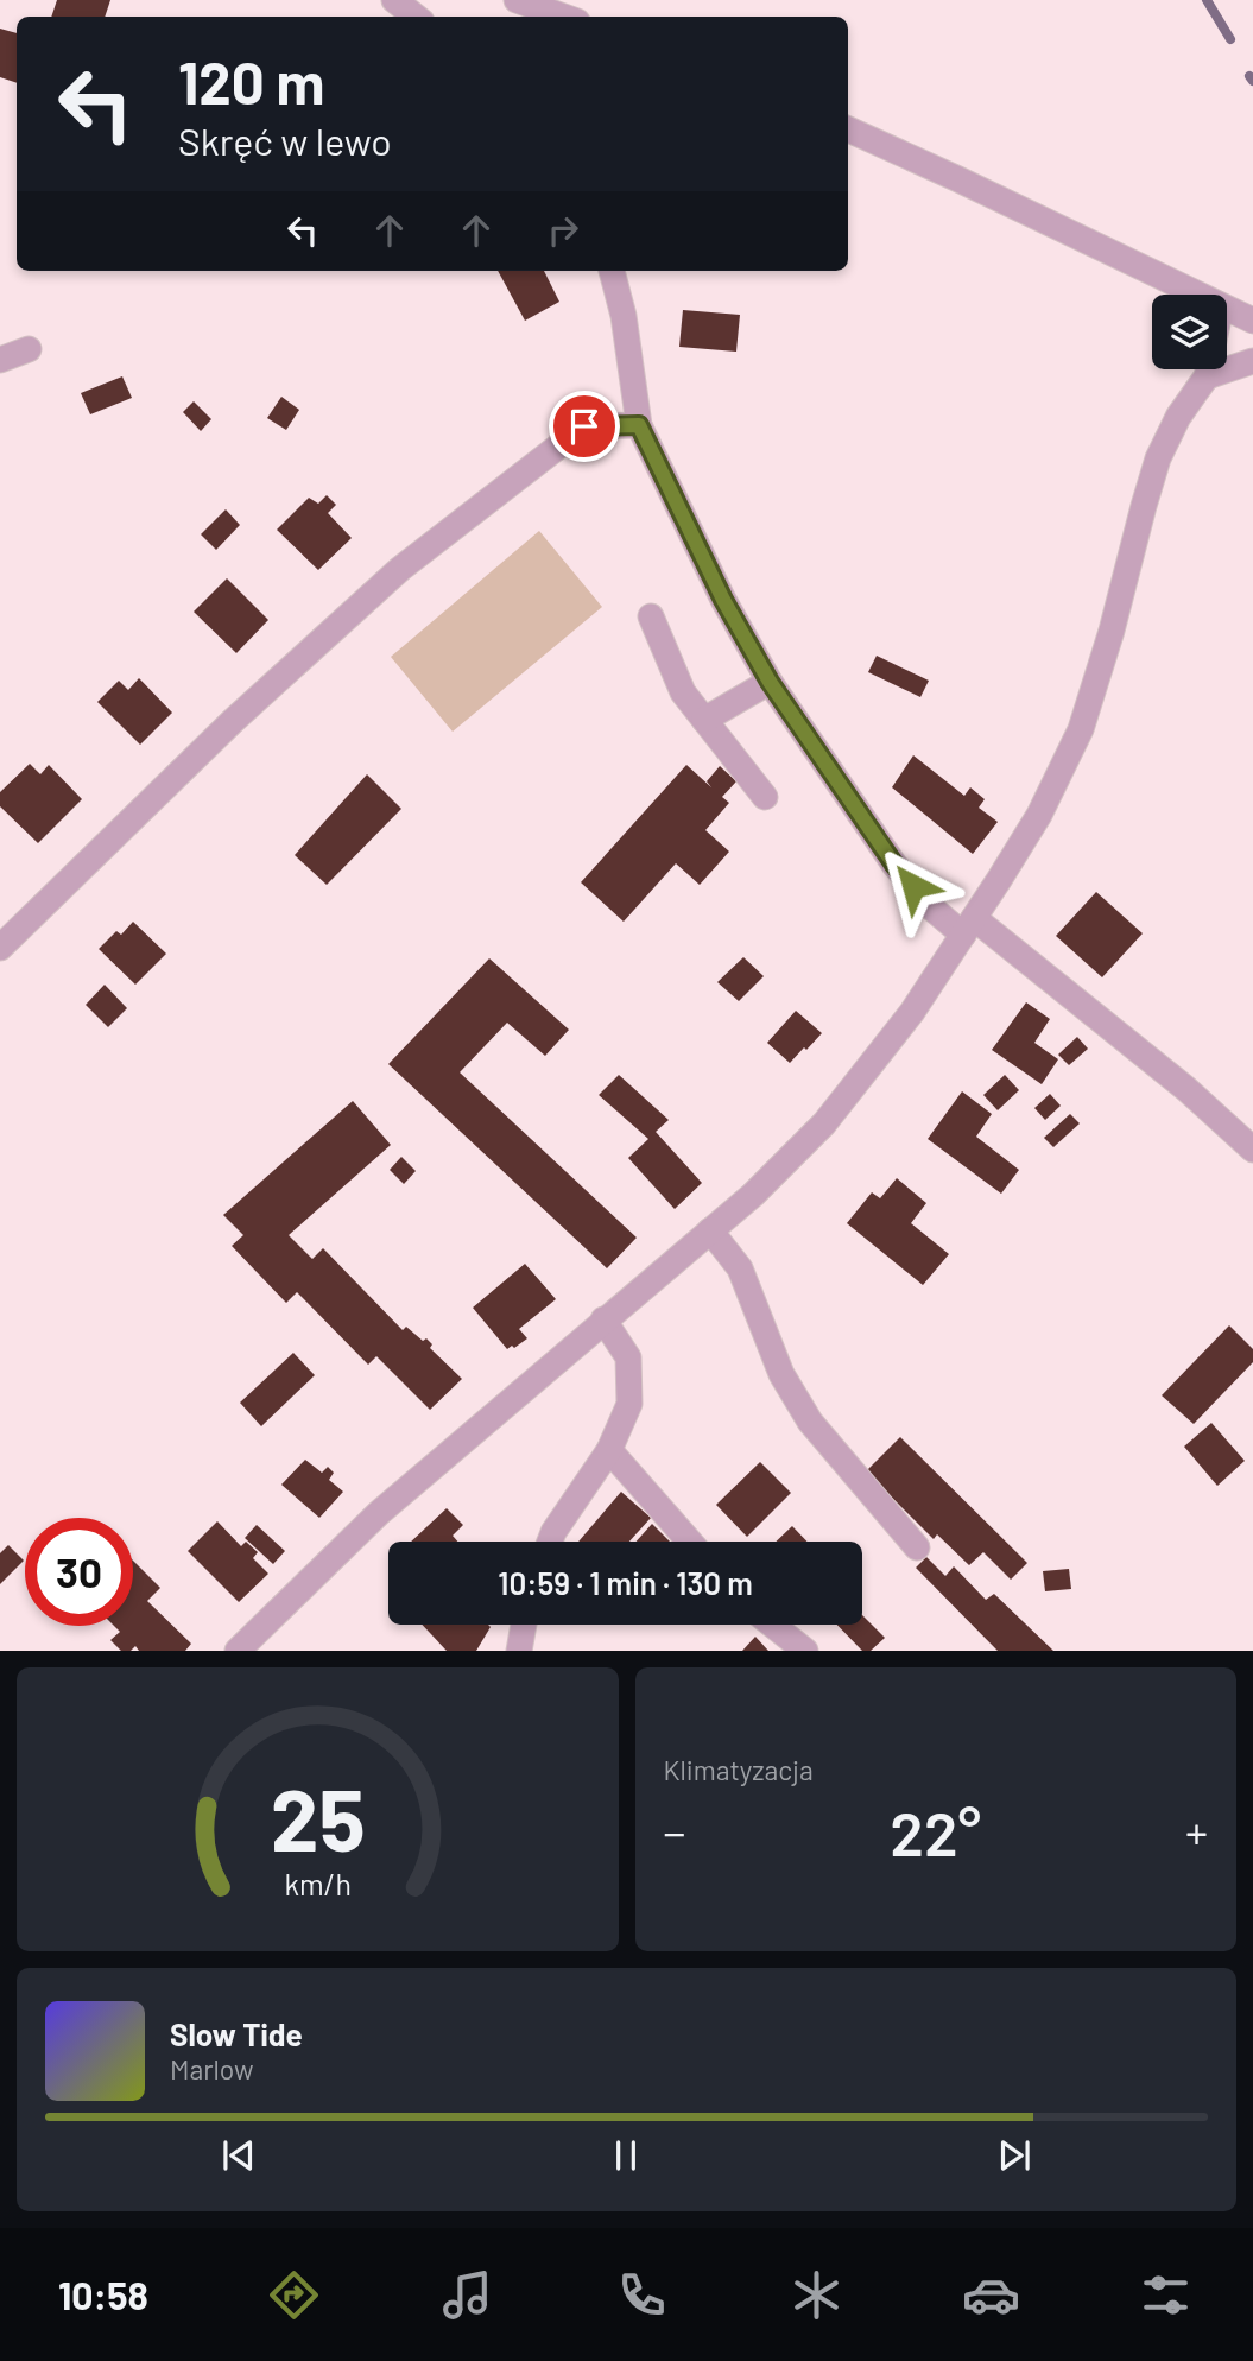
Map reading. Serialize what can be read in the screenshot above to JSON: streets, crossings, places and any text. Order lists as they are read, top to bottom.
{
  "page": {
    "turn": ["120 m", "Skręć w lewo"],
    "limit": "30",
    "trip": "10:59 · 1 min · 130 m",
    "tile": "Klimatyzacja",
    "heat": ["−", "22°", "+"],
    "song": ["Slow Tide", "Marlow"],
    "tabs": "10:58",
    "gauge": ["25", "km/h"]
  }
}
